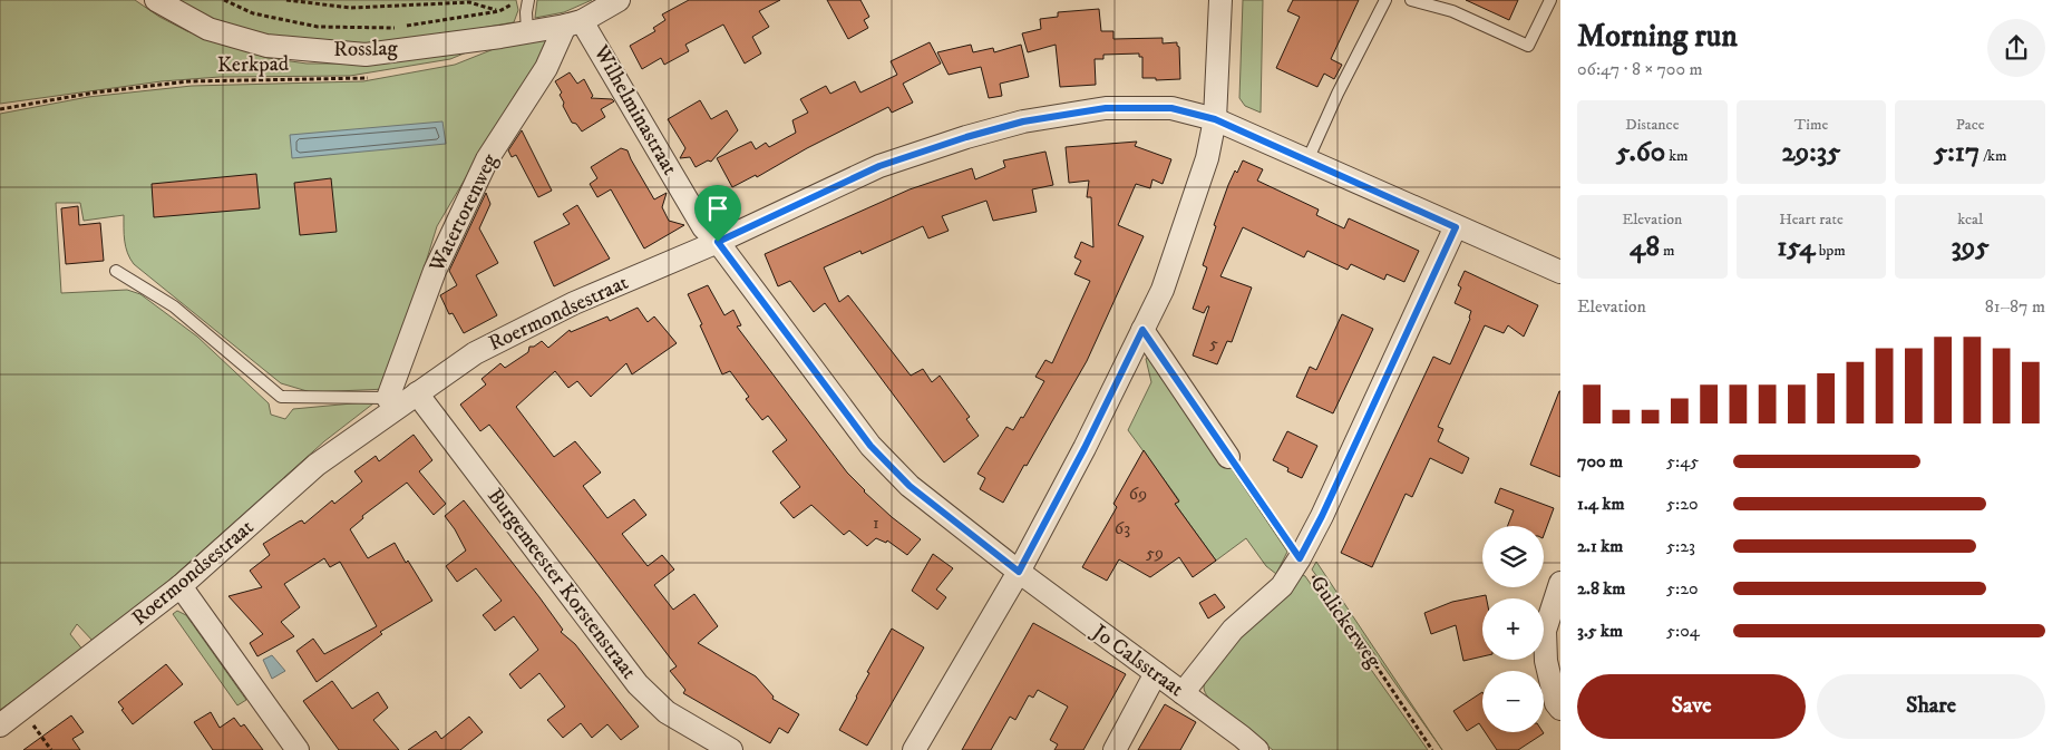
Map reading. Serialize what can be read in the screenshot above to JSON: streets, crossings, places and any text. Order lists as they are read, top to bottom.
{
  "streets": {
    "street": [
      "Rosslag",
      "Wilhelminastraat",
      "Watertorenweg",
      "Roermondsestraat",
      "Burgemeester Korstenstraat",
      "Jo Calsstraat"
    ],
    "path": ["Kerkpad", "Gulickerweg"]
  },
  "crossings": [
    ["Rosslag", "Wilhelminastraat"],
    ["Rosslag", "Watertorenweg"],
    ["Wilhelminastraat", "Watertorenweg"],
    ["Wilhelminastraat", "Roermondsestraat"],
    ["Wilhelminastraat", "Jo Calsstraat"],
    ["Watertorenweg", "Roermondsestraat"],
    ["Roermondsestraat", "Burgemeester Korstenstraat"]
  ],
  "house_numbers": [
    "5",
    "69",
    "1",
    "63",
    "59"
  ],
  "page": {
    "heading": ["Morning run", "06:47 · 8 × 700 m"],
    "stats": [
      ["Distance", "5.60 km"],
      ["Time", "29:35"],
      ["Pace", "5:17 /km"],
      ["Elevation", "48 m"],
      ["Heart rate", "154 bpm"],
      ["kcal", "395"]
    ],
    "chart": ["Elevation", "81–87 m"],
    "list": [
      {
        "name": "700 m",
        "note": "5:45"
      },
      {
        "name": "1.4 km",
        "note": "5:20"
      },
      {
        "name": "2.1 km",
        "note": "5:23"
      },
      {
        "name": "2.8 km",
        "note": "5:20"
      },
      {
        "name": "3.5 km",
        "note": "5:04"
      }
    ],
    "map_buttons": ["+", "−"],
    "buttons": ["Save", "Share"]
  }
}
